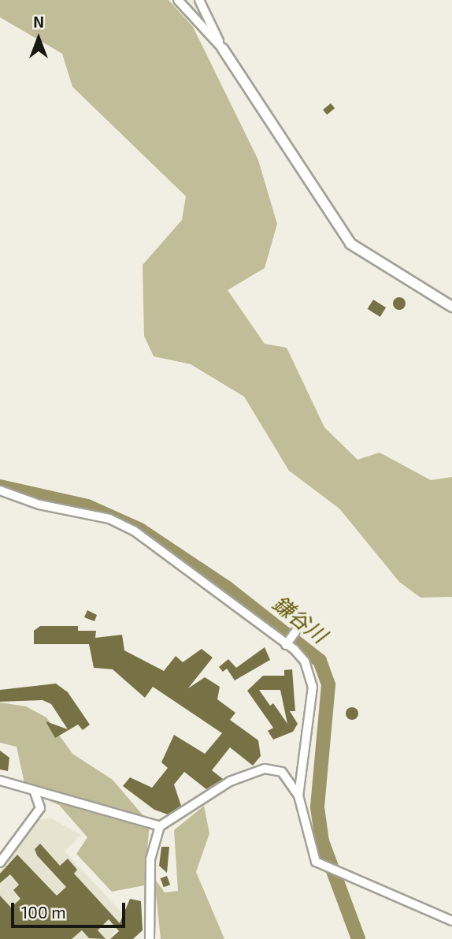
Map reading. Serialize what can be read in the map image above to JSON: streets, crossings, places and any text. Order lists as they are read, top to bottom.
{
  "water": ["鎌谷川"],
  "scale_bar": "100 m",
  "north": "top"
}
